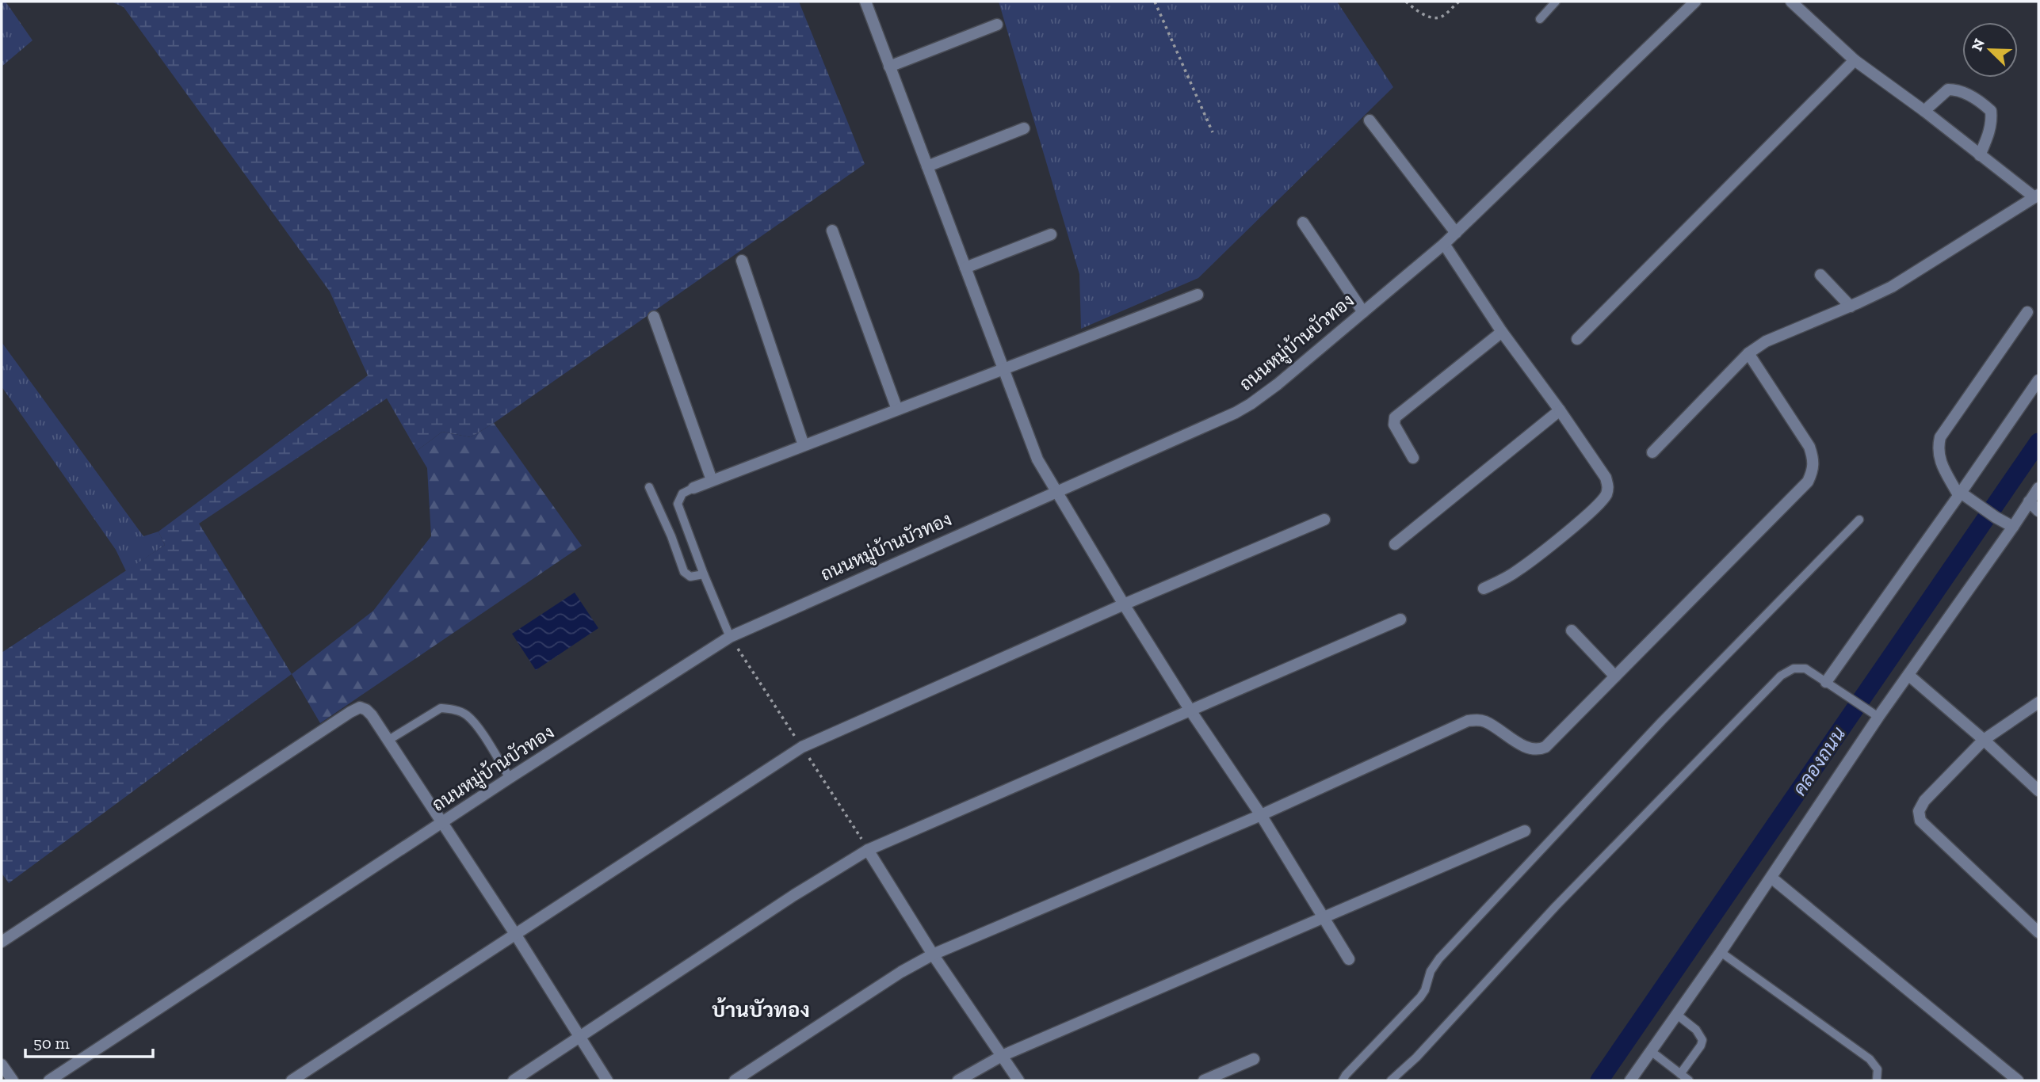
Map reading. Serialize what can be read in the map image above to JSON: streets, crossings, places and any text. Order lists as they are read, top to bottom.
{
  "streets": {
    "street": ["ถนนหมู่บ้านบัวทอง"]
  },
  "districts": ["บ้านบัวทอง"],
  "water": ["คลองถนน"],
  "scale_bar": "50 m",
  "north": "top left"
}
